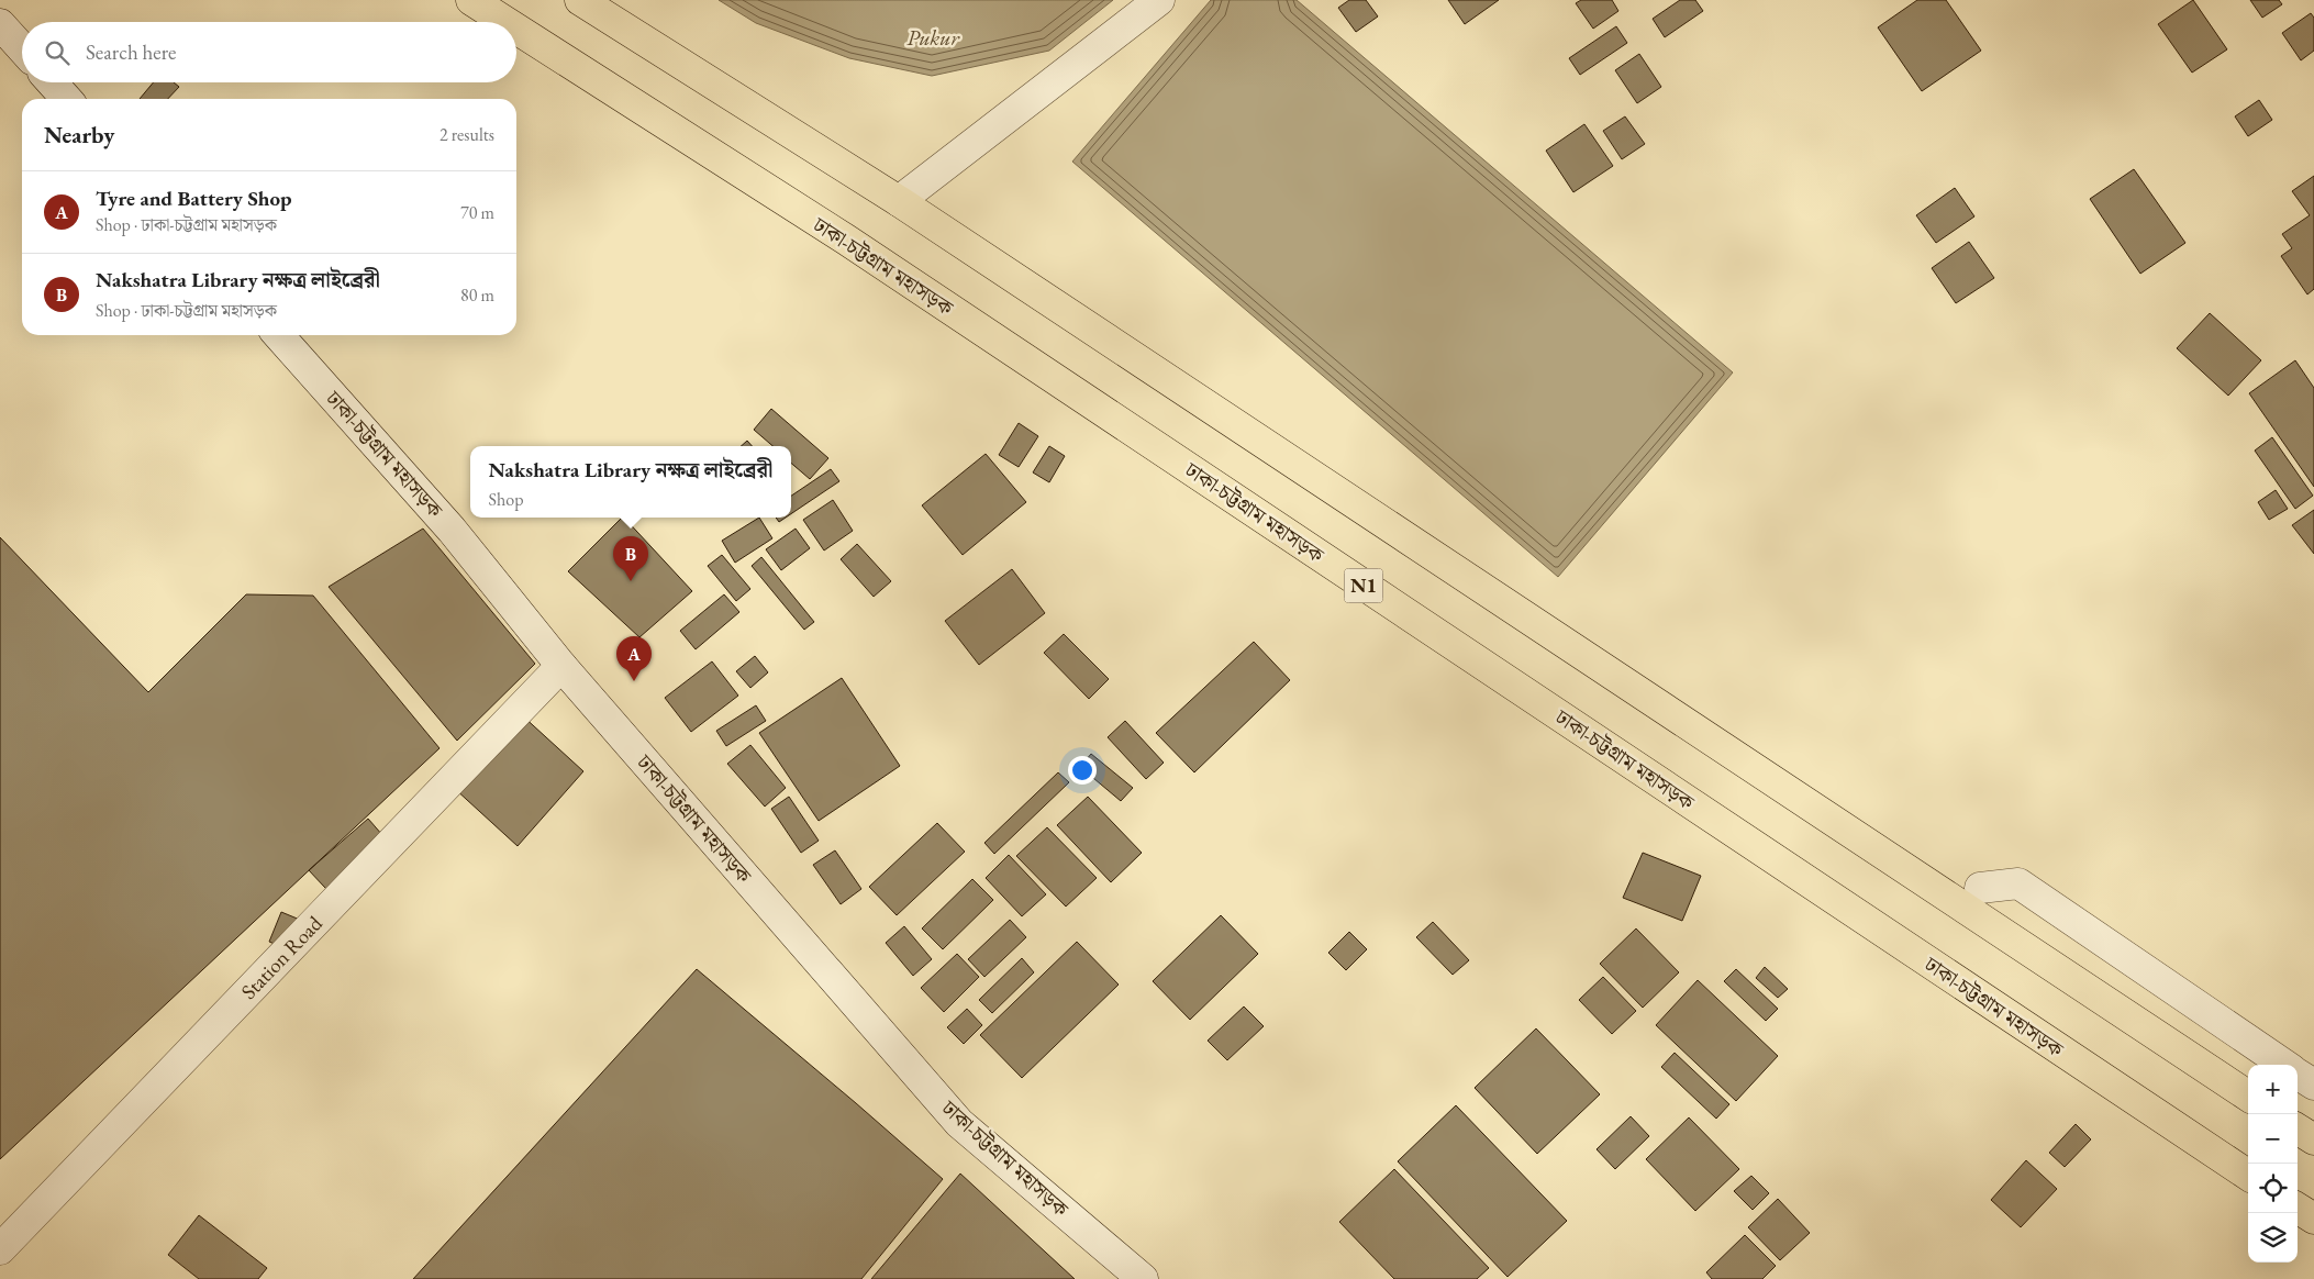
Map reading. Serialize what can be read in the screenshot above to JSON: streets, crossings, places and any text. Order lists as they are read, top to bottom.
{
  "streets": {
    "highway": ["ঢাকা-চট্টগ্রাম মহাসড়ক", "N1"],
    "street": ["Station Road"]
  },
  "crossings": [
    ["ঢাকা-চট্টগ্রাম মহাসড়ক", "Station Road"]
  ],
  "water": ["Pukur"],
  "page": {
    "search": "Search here",
    "heading": ["Nearby", "2 results"],
    "list": [
      {
        "mark": "A",
        "name": "Tyre and Battery Shop",
        "note": "Shop · ঢাকা-চট্টগ্রাম মহাসড়ক",
        "value": "70 m"
      },
      {
        "mark": "B",
        "name": "Nakshatra Library নক্ষত্র লাইব্রেরী",
        "note": "Shop · ঢাকা-চট্টগ্রাম মহাসড়ক",
        "value": "80 m"
      }
    ],
    "popup": ["Nakshatra Library নক্ষত্র লাইব্রেরী", "Shop"],
    "pins": ["B", "A"],
    "map_buttons": ["+", "−"]
  }
}
